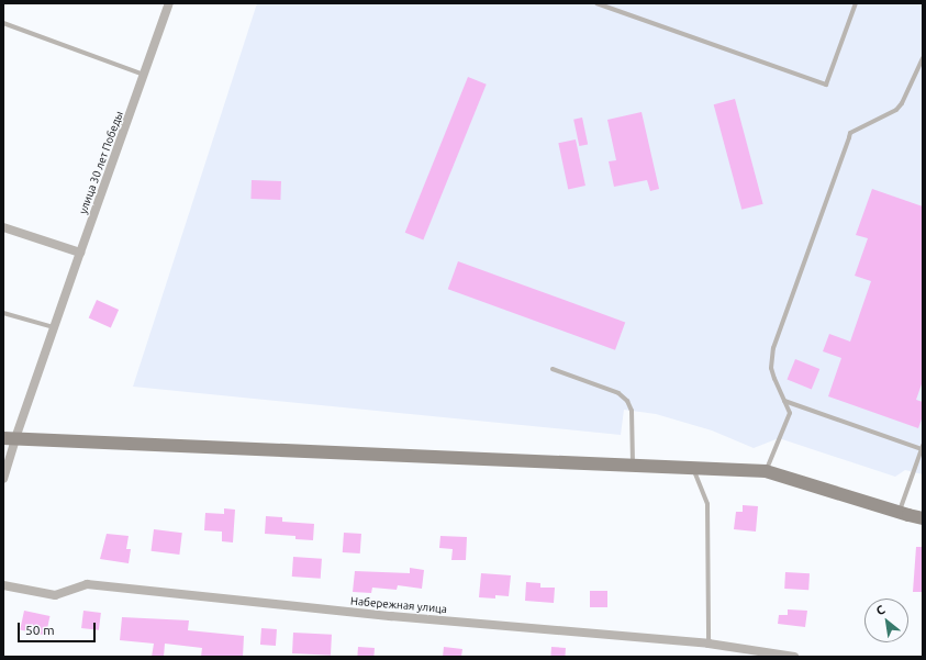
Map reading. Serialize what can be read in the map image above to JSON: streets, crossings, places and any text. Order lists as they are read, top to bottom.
{
  "streets": {
    "street": ["улица 30 лет Победы", "Набережная улица"]
  },
  "scale_bar": "50 m",
  "north": "top left"
}
